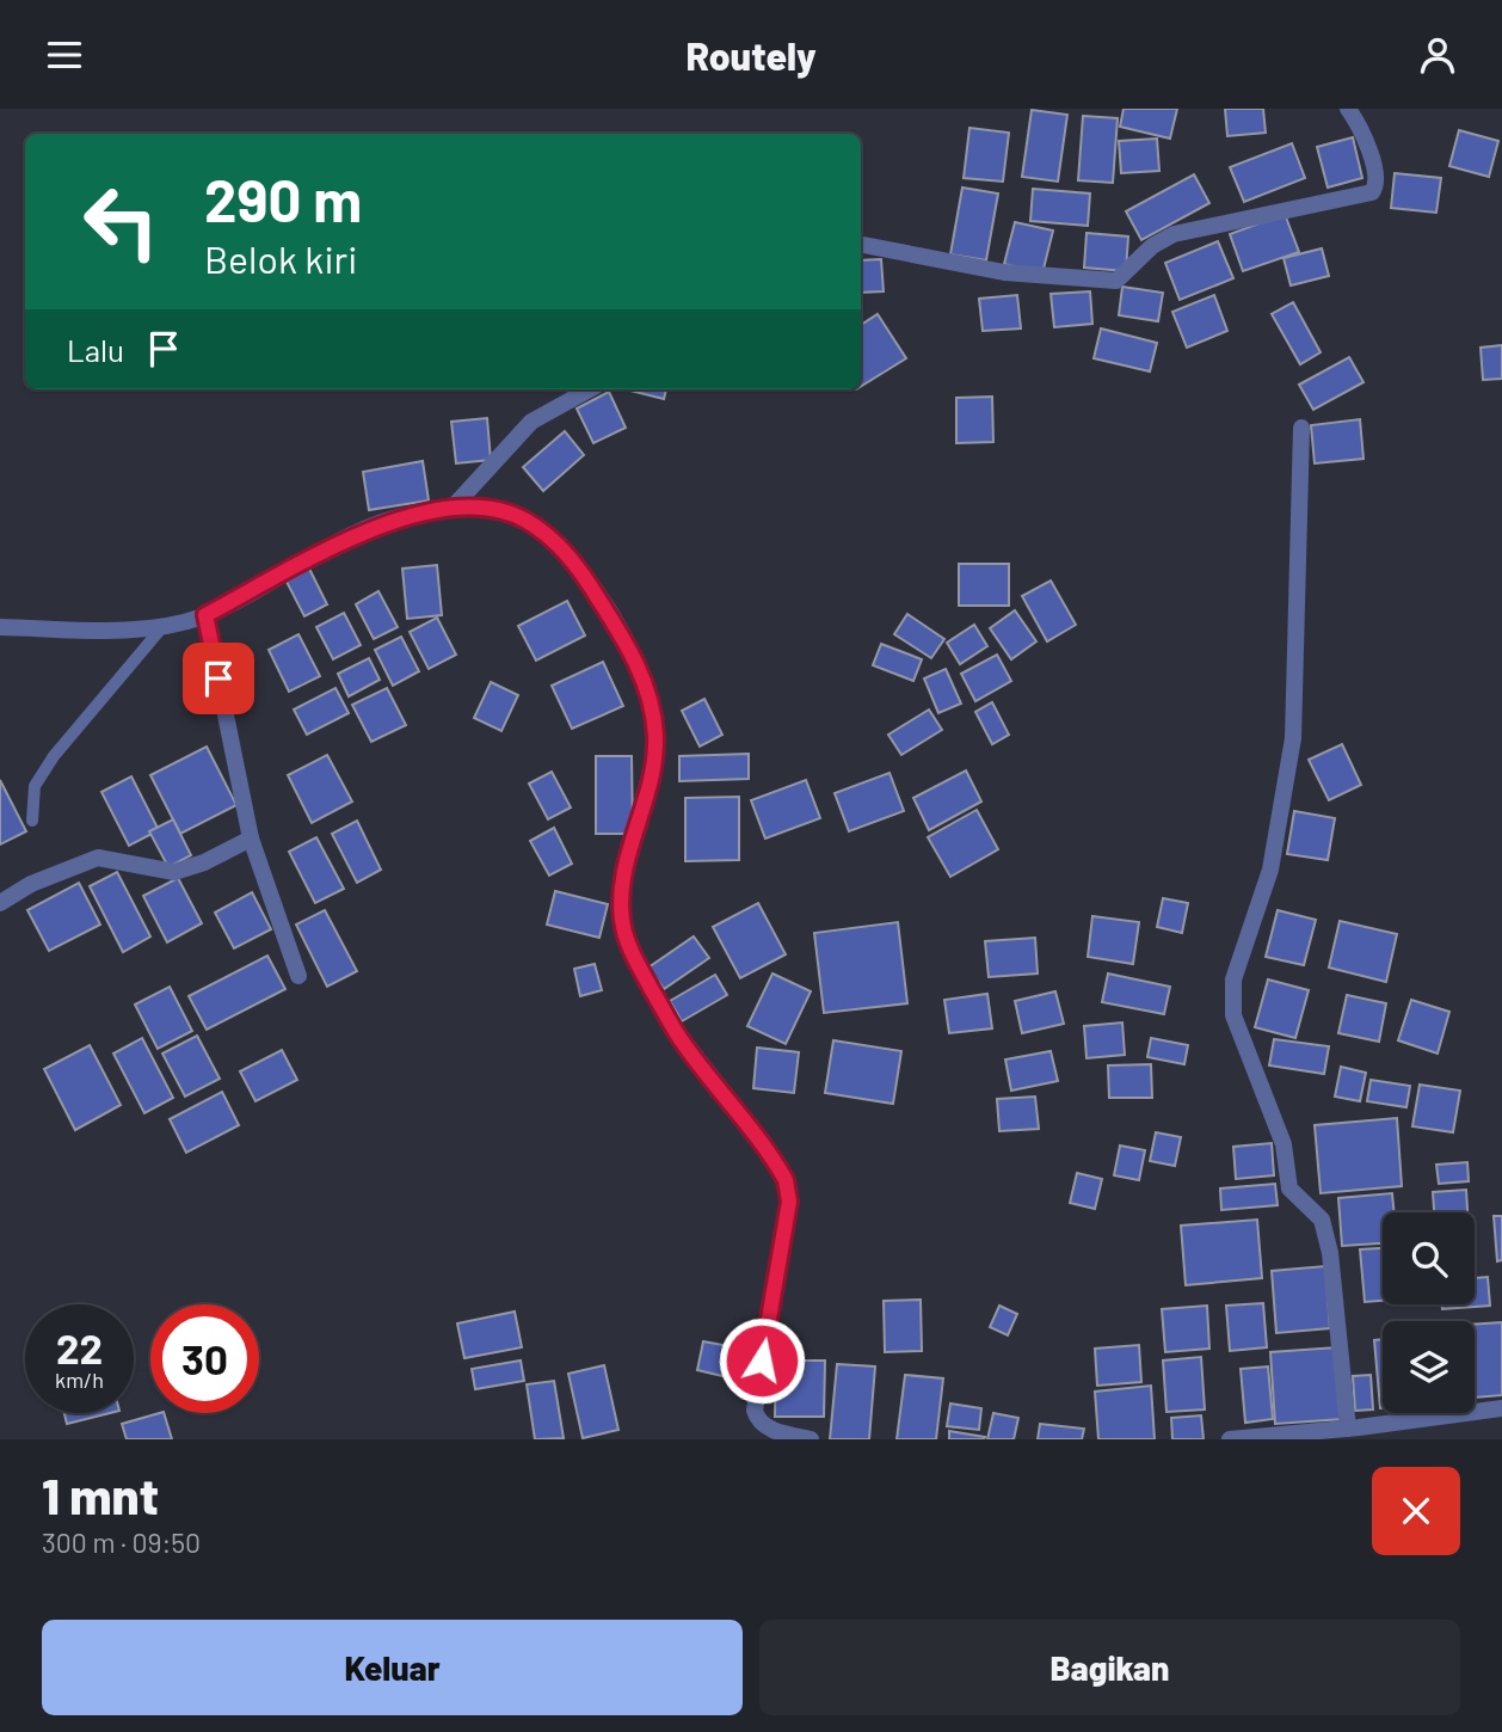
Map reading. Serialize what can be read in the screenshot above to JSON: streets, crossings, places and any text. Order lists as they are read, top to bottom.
{
  "page": {
    "header": "Routely",
    "turn": ["290 m", "Belok kiri"],
    "then": "Lalu",
    "speed": "22 km/h",
    "limit": "30",
    "heading": ["1 mnt", "300 m · 09:50"],
    "buttons": ["Keluar", "Bagikan"]
  }
}
